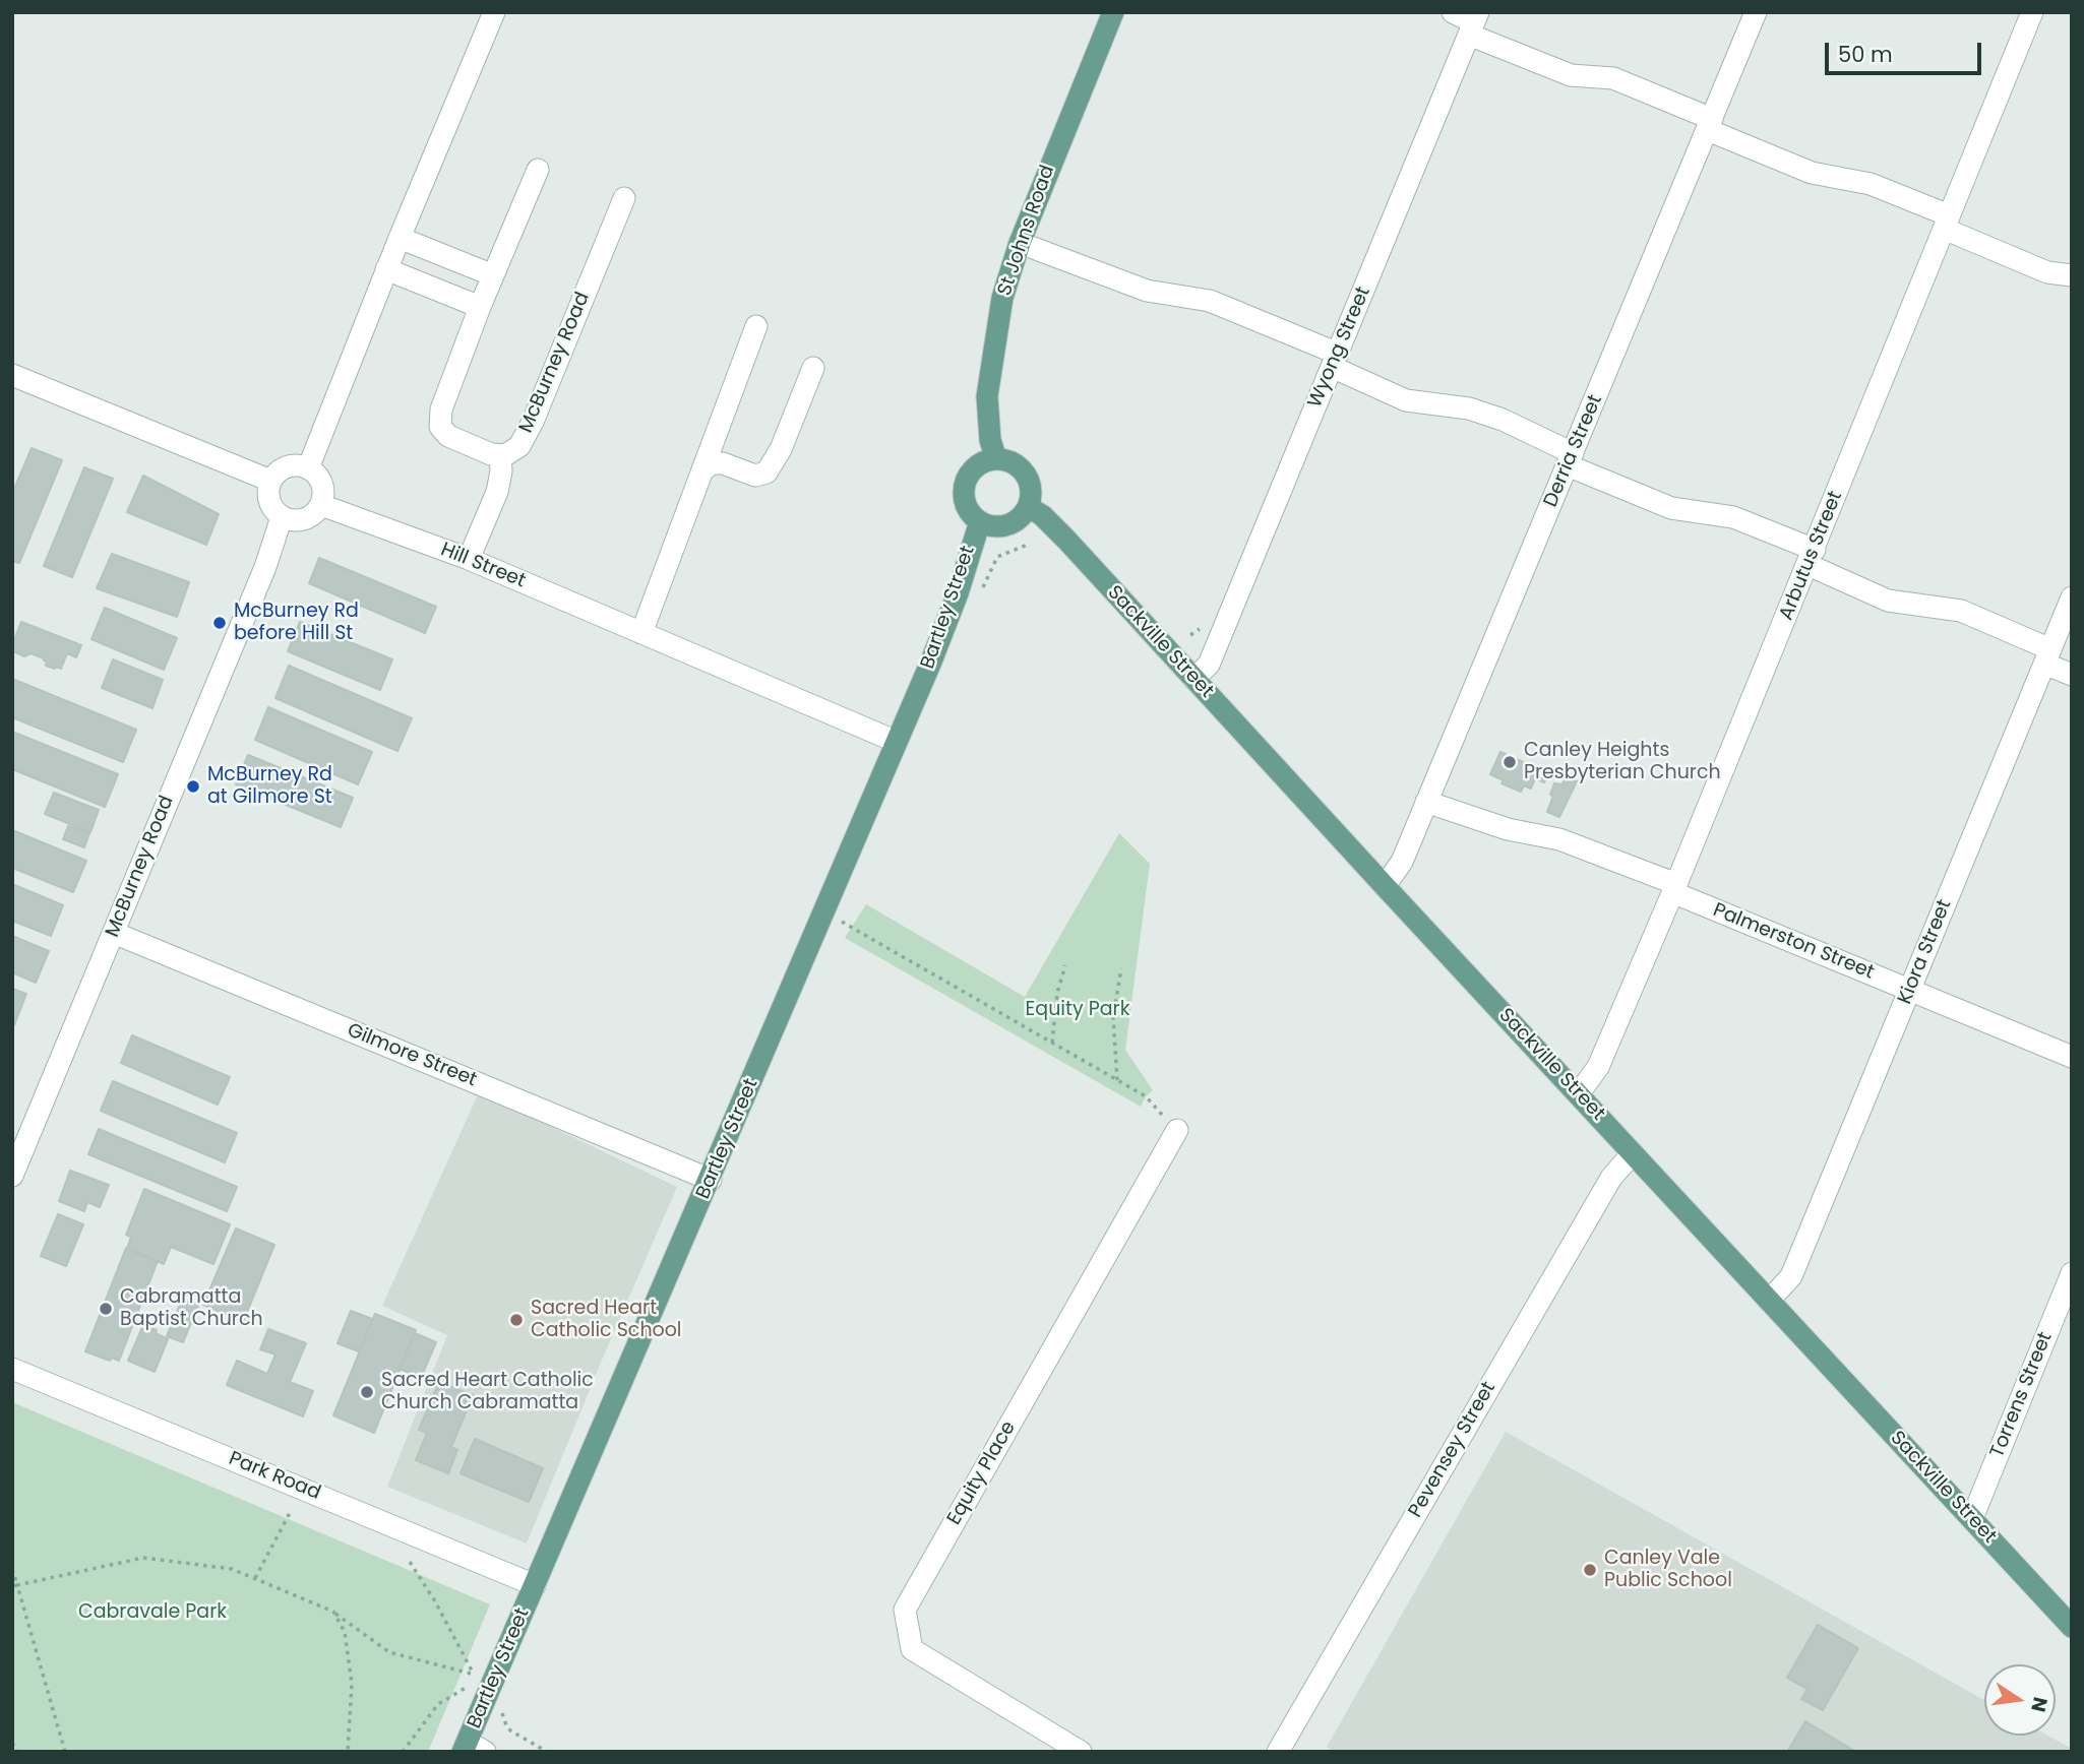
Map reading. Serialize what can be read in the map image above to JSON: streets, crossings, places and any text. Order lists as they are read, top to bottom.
{
  "streets": {
    "main road": ["St Johns Road", "Bartley Street", "Sackville Street"],
    "street": [
      "Wyong Street",
      "McBurney Road",
      "Derria Street",
      "Arbutus Street",
      "Hill Street",
      "Palmerston Street",
      "Kiora Street",
      "Gilmore Street",
      "Torrens Street",
      "Pevensey Street",
      "Equity Place",
      "Park Road"
    ]
  },
  "crossings": [
    ["St Johns Road", "Bartley Street"],
    ["St Johns Road", "Sackville Street"],
    ["Wyong Street", "Sackville Street"],
    ["McBurney Road", "Hill Street"],
    ["McBurney Road", "Gilmore Street"],
    ["Derria Street", "Sackville Street"],
    ["Derria Street", "Palmerston Street"],
    ["Arbutus Street", "Sackville Street"],
    ["Arbutus Street", "Palmerston Street"],
    ["Hill Street", "Bartley Street"],
    ["Bartley Street", "Sackville Street"],
    ["Bartley Street", "Gilmore Street"],
    ["Bartley Street", "Park Road"],
    ["Sackville Street", "Kiora Street"],
    ["Sackville Street", "Torrens Street"],
    ["Sackville Street", "Pevensey Street"],
    ["Palmerston Street", "Kiora Street"]
  ],
  "parks": ["Equity Park", "Cabravale Park"],
  "places": [
    "McBurney Rd before Hill St",
    "Canley Heights Presbyterian Church",
    "McBurney Rd at Gilmore St",
    "Cabramatta Baptist Church",
    "Sacred Heart Catholic School",
    "Sacred Heart Catholic Church Cabramatta",
    "Canley Vale Public School"
  ],
  "scale_bar": "50 m",
  "north": "right"
}
